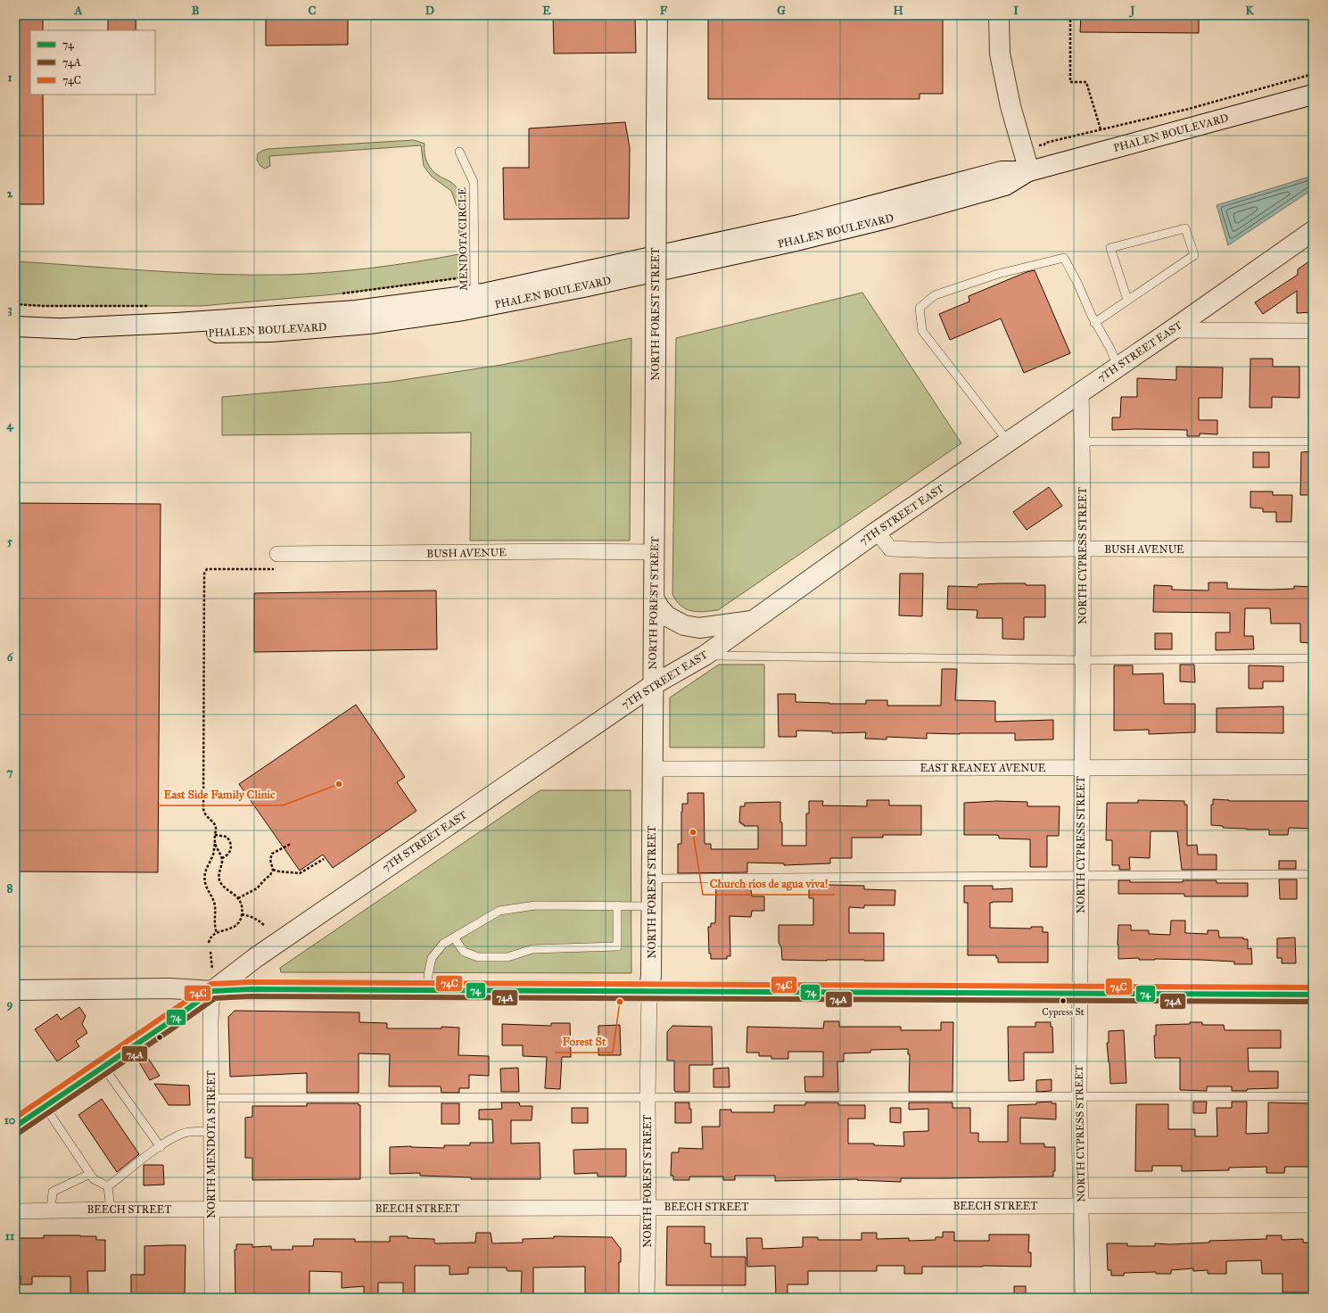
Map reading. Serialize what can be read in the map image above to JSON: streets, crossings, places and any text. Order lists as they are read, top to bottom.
{
  "streets": {
    "street": [
      "PHALEN BOULEVARD",
      "NORTH FOREST STREET",
      "7TH STREET EAST",
      "BUSH AVENUE",
      "NORTH CYPRESS STREET",
      "EAST REANEY AVENUE",
      "NORTH MENDOTA STREET",
      "BEECH STREET"
    ],
    "lane": ["MENDOTA CIRCLE"]
  },
  "crossings": [
    ["PHALEN BOULEVARD", "MENDOTA CIRCLE"],
    ["NORTH FOREST STREET", "7TH STREET EAST"],
    ["NORTH FOREST STREET", "BUSH AVENUE"],
    ["NORTH FOREST STREET", "EAST REANEY AVENUE"],
    ["NORTH FOREST STREET", "BEECH STREET"],
    ["7TH STREET EAST", "BUSH AVENUE"],
    ["7TH STREET EAST", "NORTH CYPRESS STREET"],
    ["7TH STREET EAST", "NORTH MENDOTA STREET"],
    ["BUSH AVENUE", "NORTH CYPRESS STREET"],
    ["NORTH CYPRESS STREET", "EAST REANEY AVENUE"],
    ["NORTH CYPRESS STREET", "BEECH STREET"],
    ["NORTH MENDOTA STREET", "BEECH STREET"]
  ],
  "places": [
    "East Side Family Clinic",
    "Church rios de agua viva!",
    "Cypress St",
    "Forest St"
  ],
  "lines": ["transit line 74C", "transit line 74", "transit line 74A"],
  "legend": ["74", "74A", "74C"],
  "grid": {
    "columns": [
      "A",
      "B",
      "C",
      "D",
      "E",
      "F",
      "G",
      "H",
      "I",
      "J",
      "K"
    ],
    "rows": [
      "1",
      "2",
      "3",
      "4",
      "5",
      "6",
      "7",
      "8",
      "9",
      "10",
      "11"
    ]
  }
}
